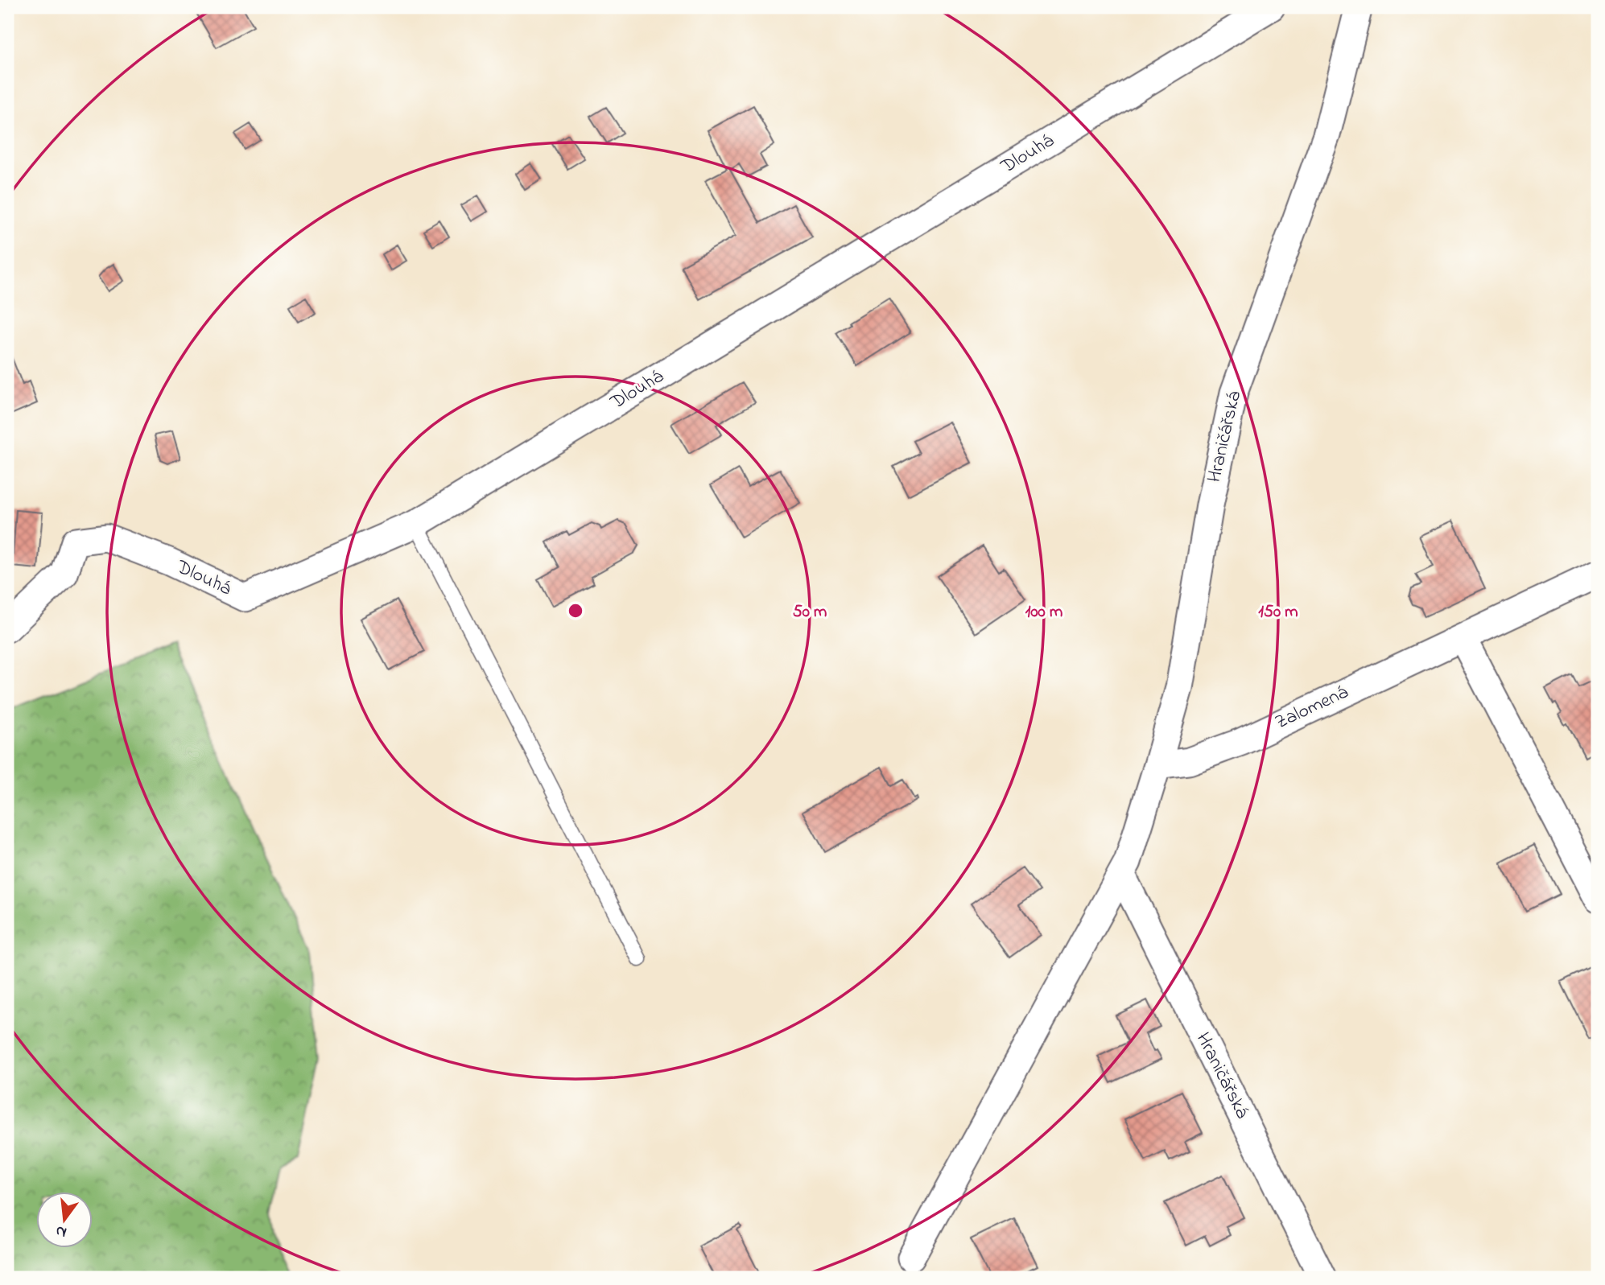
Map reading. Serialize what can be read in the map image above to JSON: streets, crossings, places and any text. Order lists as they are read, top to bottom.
{
  "streets": {
    "street": ["Dlouhá", "Hraničářská", "Zalomená"]
  },
  "crossings": [
    ["Hraničářská", "Zalomená"]
  ],
  "north": "bottom",
  "rings": ["50 m", "100 m", "150 m"]
}
